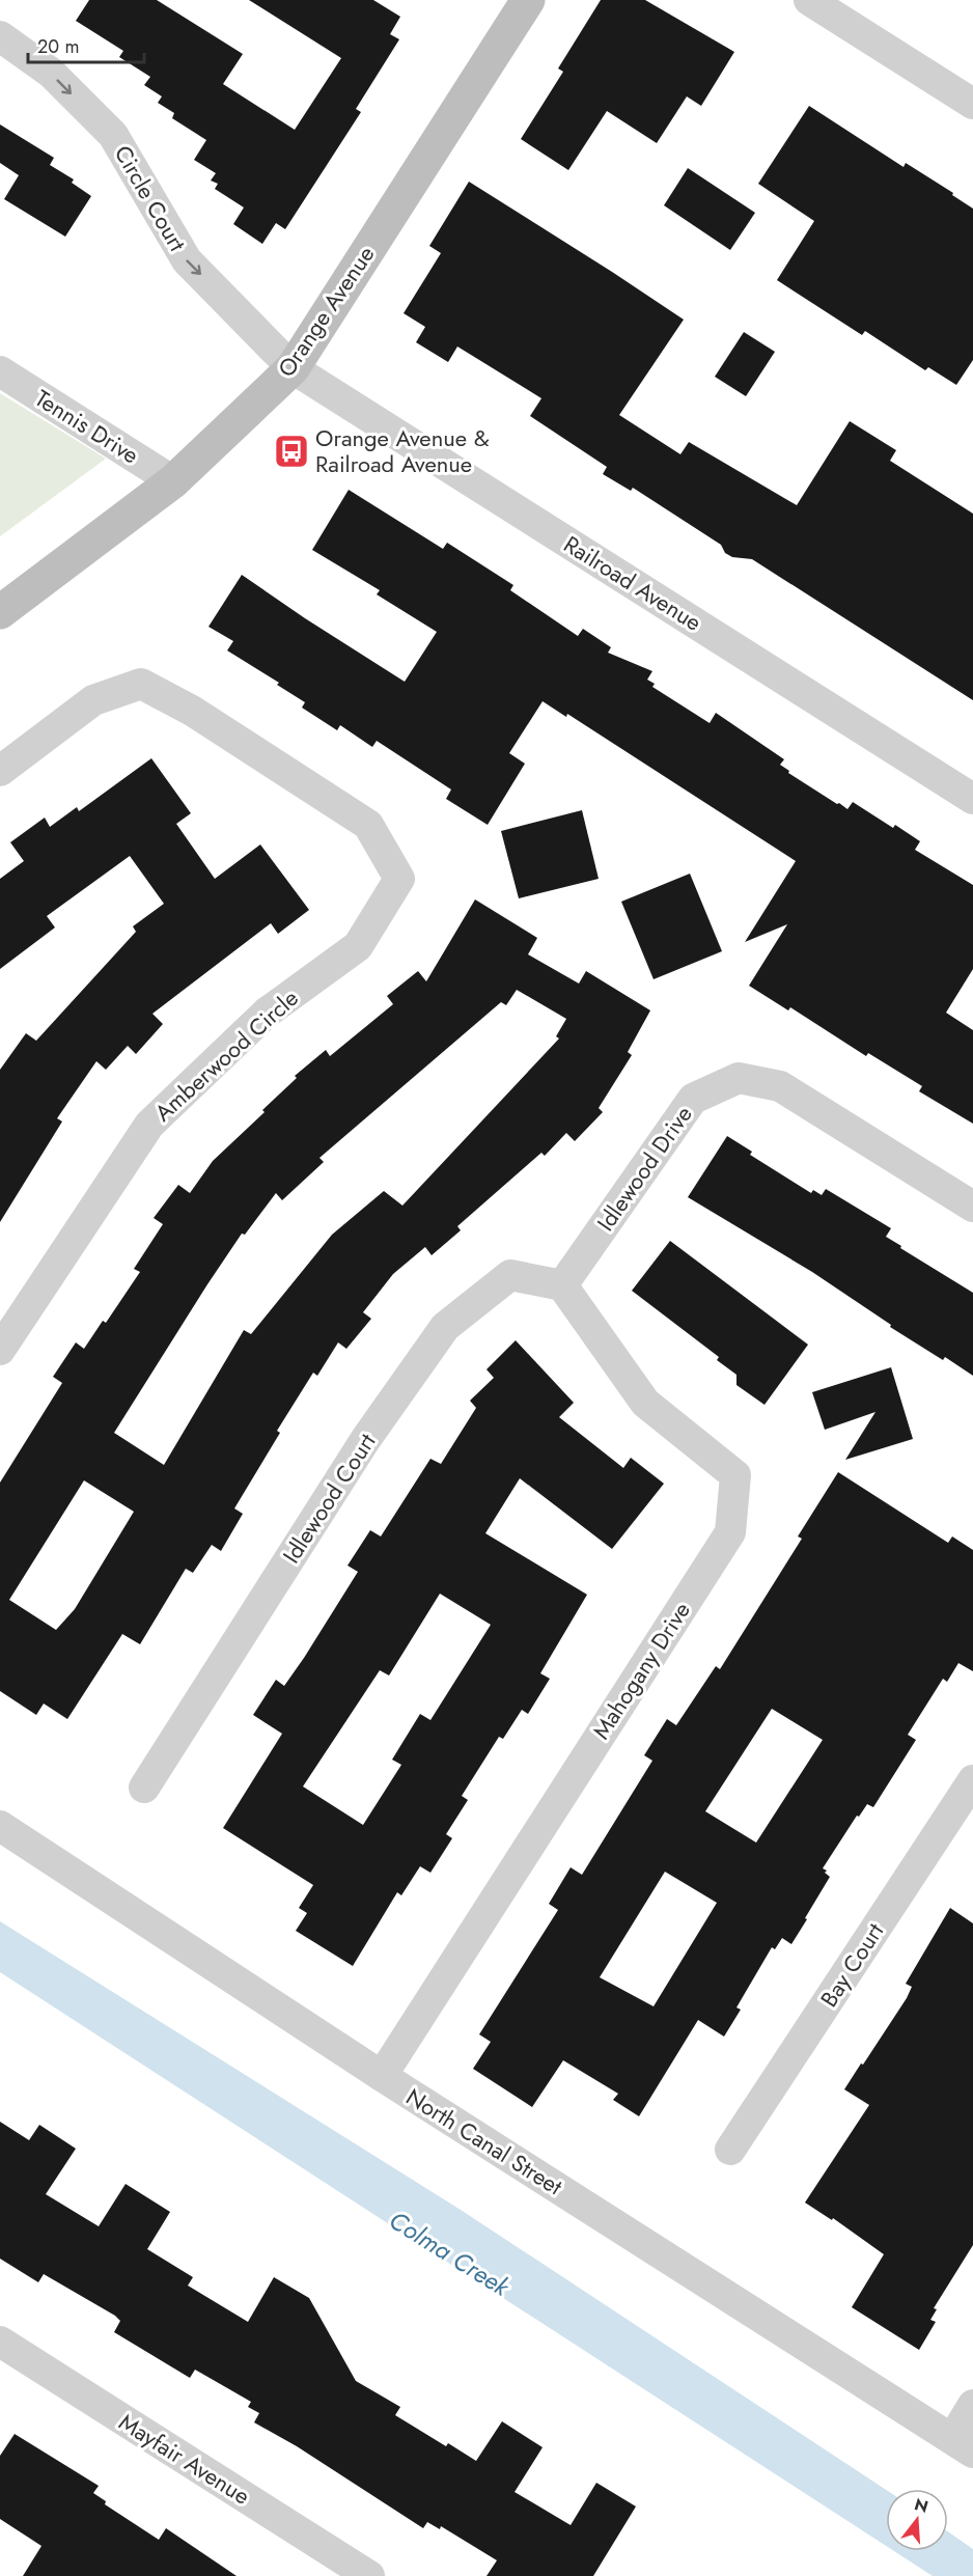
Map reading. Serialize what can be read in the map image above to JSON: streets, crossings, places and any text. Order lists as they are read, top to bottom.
{
  "streets": {
    "street": [
      "Circle Court",
      "Orange Avenue",
      "Tennis Drive",
      "Railroad Avenue",
      "Amberwood Circle",
      "Idlewood Drive",
      "Idlewood Court",
      "Mahogany Drive",
      "Bay Court",
      "North Canal Street",
      "Mayfair Avenue"
    ]
  },
  "crossings": [
    ["Circle Court", "Orange Avenue"],
    ["Circle Court", "Railroad Avenue"],
    ["Orange Avenue", "Tennis Drive"],
    ["Orange Avenue", "Railroad Avenue"],
    ["Idlewood Drive", "Idlewood Court"],
    ["Idlewood Drive", "Mahogany Drive"],
    ["Idlewood Court", "Mahogany Drive"],
    ["Mahogany Drive", "North Canal Street"]
  ],
  "one_way": ["Circle Court"],
  "water": ["Colma Creek"],
  "places": {
    "bus stop": ["Orange Avenue & Railroad Avenue"]
  },
  "scale_bar": "20 m",
  "north": "top"
}
